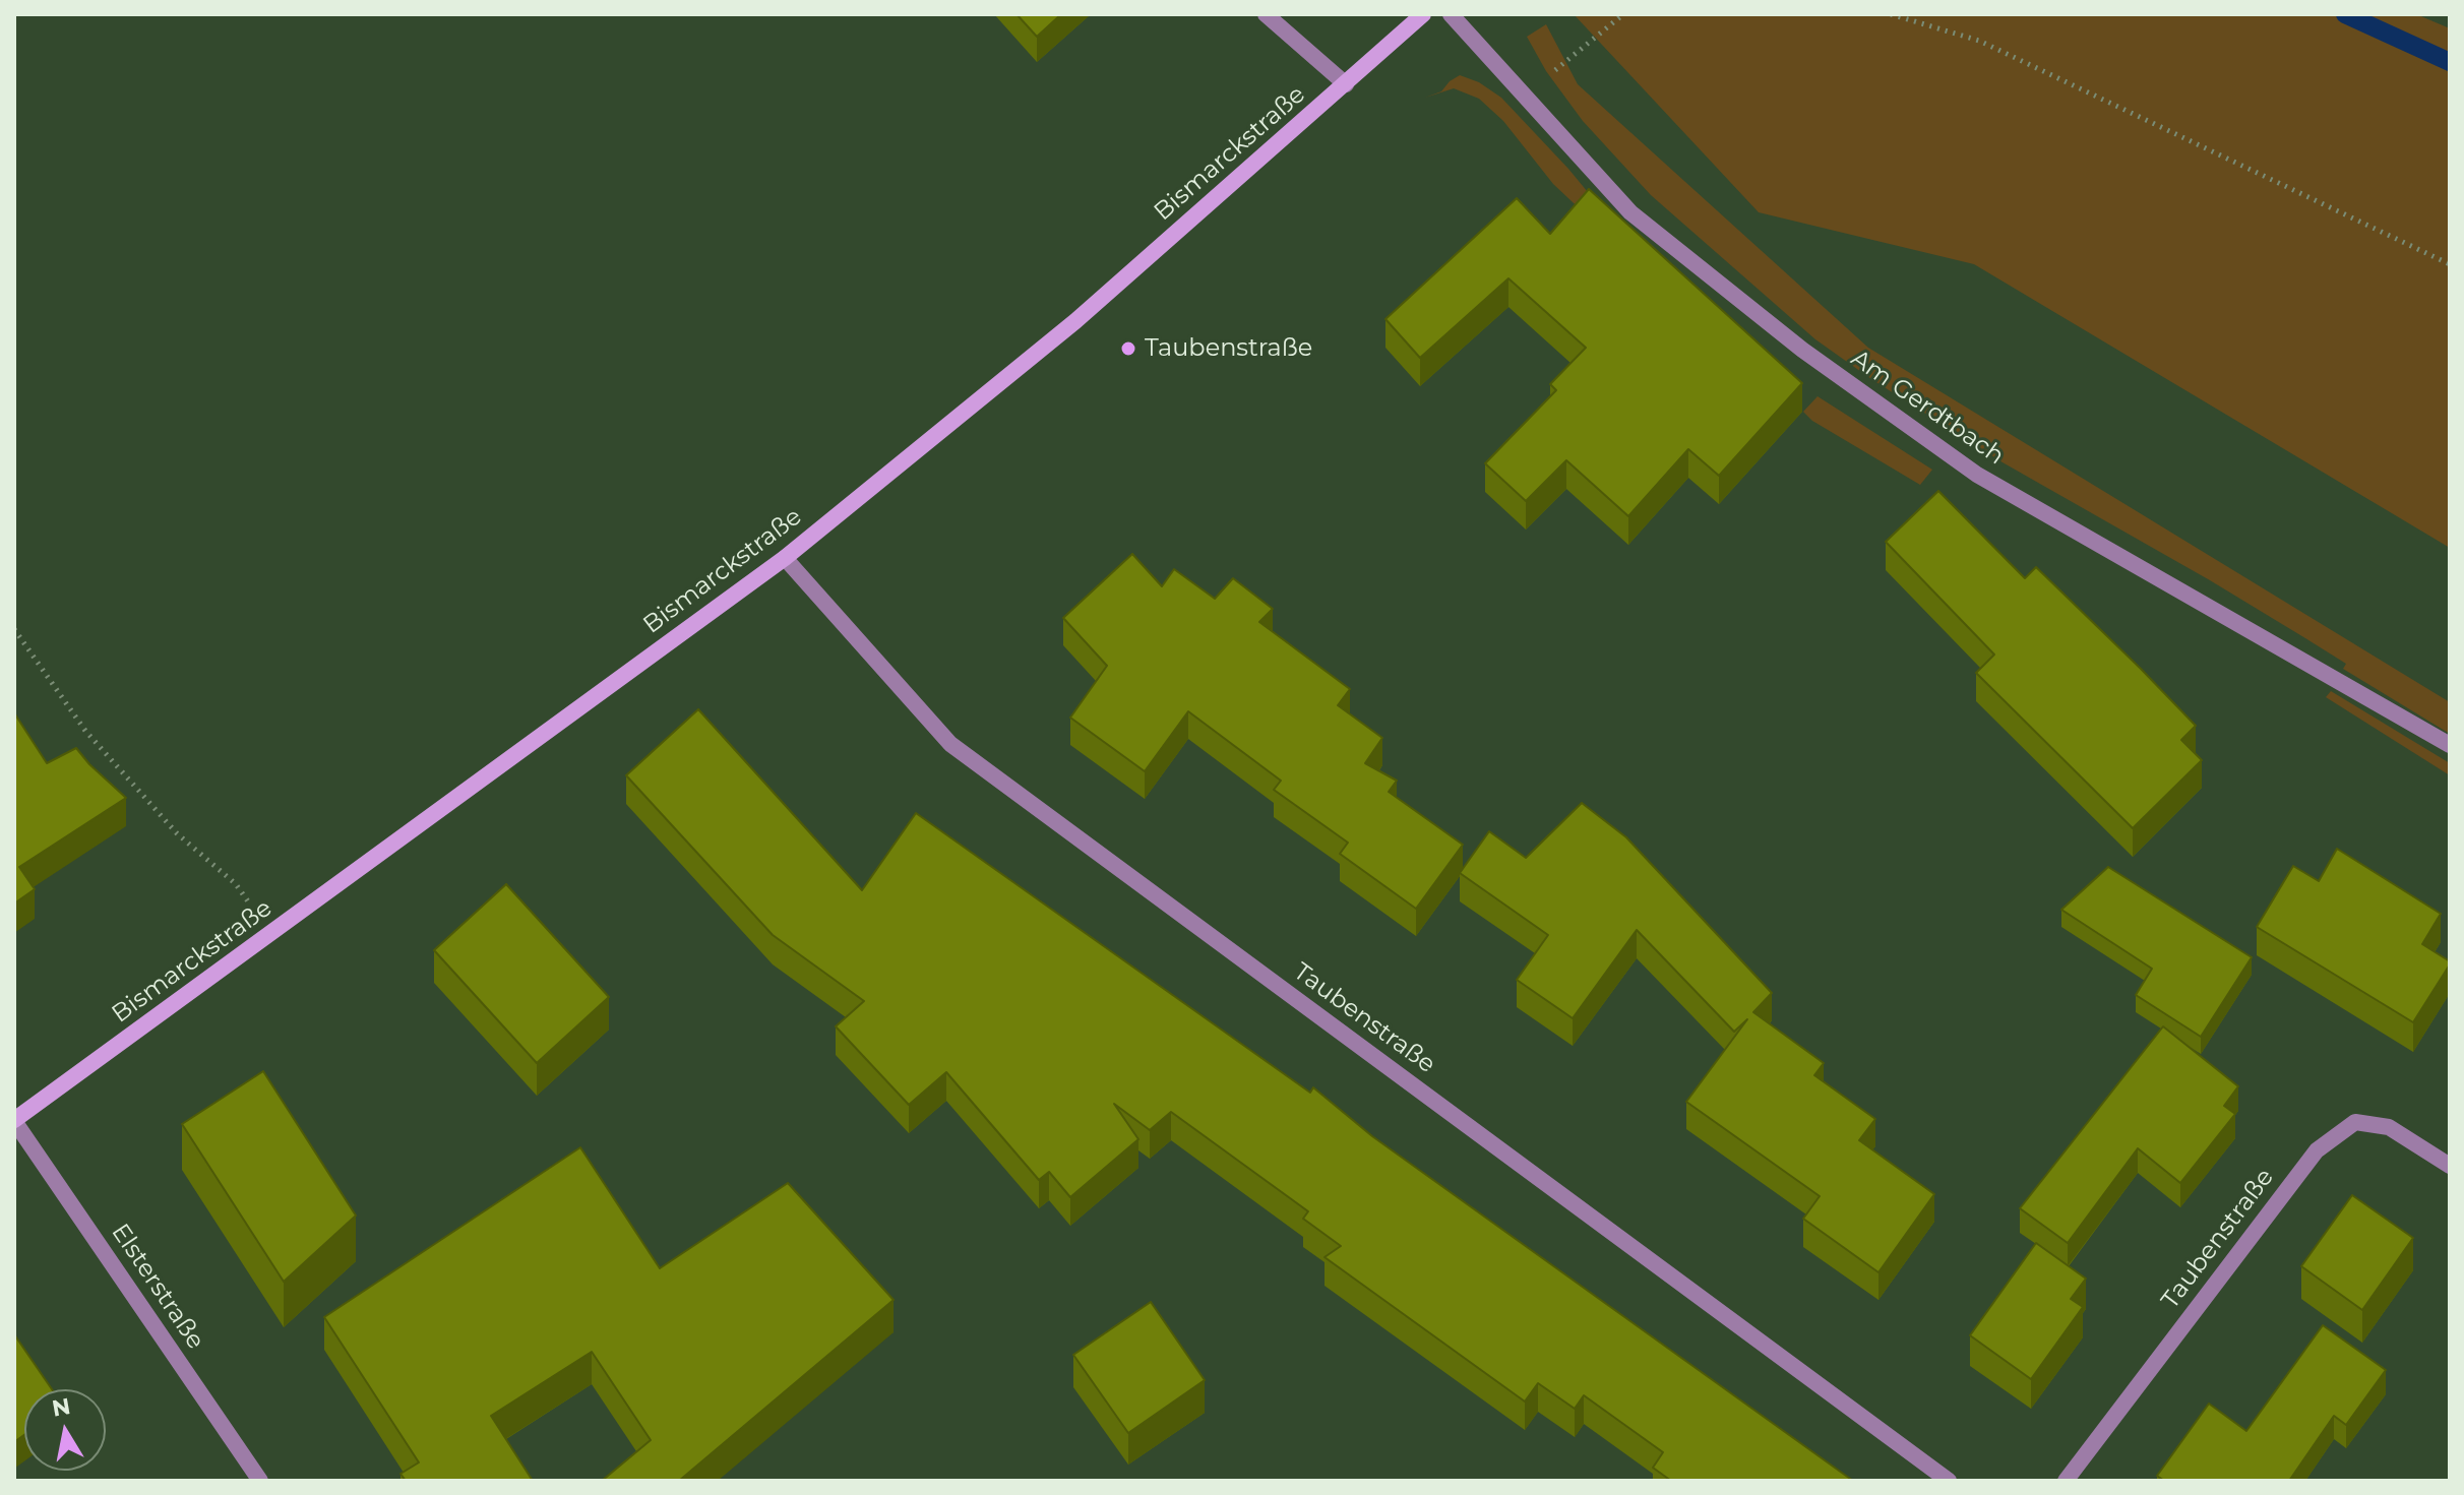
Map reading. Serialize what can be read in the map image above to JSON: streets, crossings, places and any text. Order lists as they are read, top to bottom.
{
  "streets": {
    "main road": ["Bismarckstraße"],
    "street": ["Am Gerdtbach", "Taubenstraße", "Elsterstraße"]
  },
  "crossings": [
    ["Bismarckstraße", "Taubenstraße"],
    ["Bismarckstraße", "Elsterstraße"]
  ],
  "places": ["Taubenstraße"],
  "north": "top"
}
